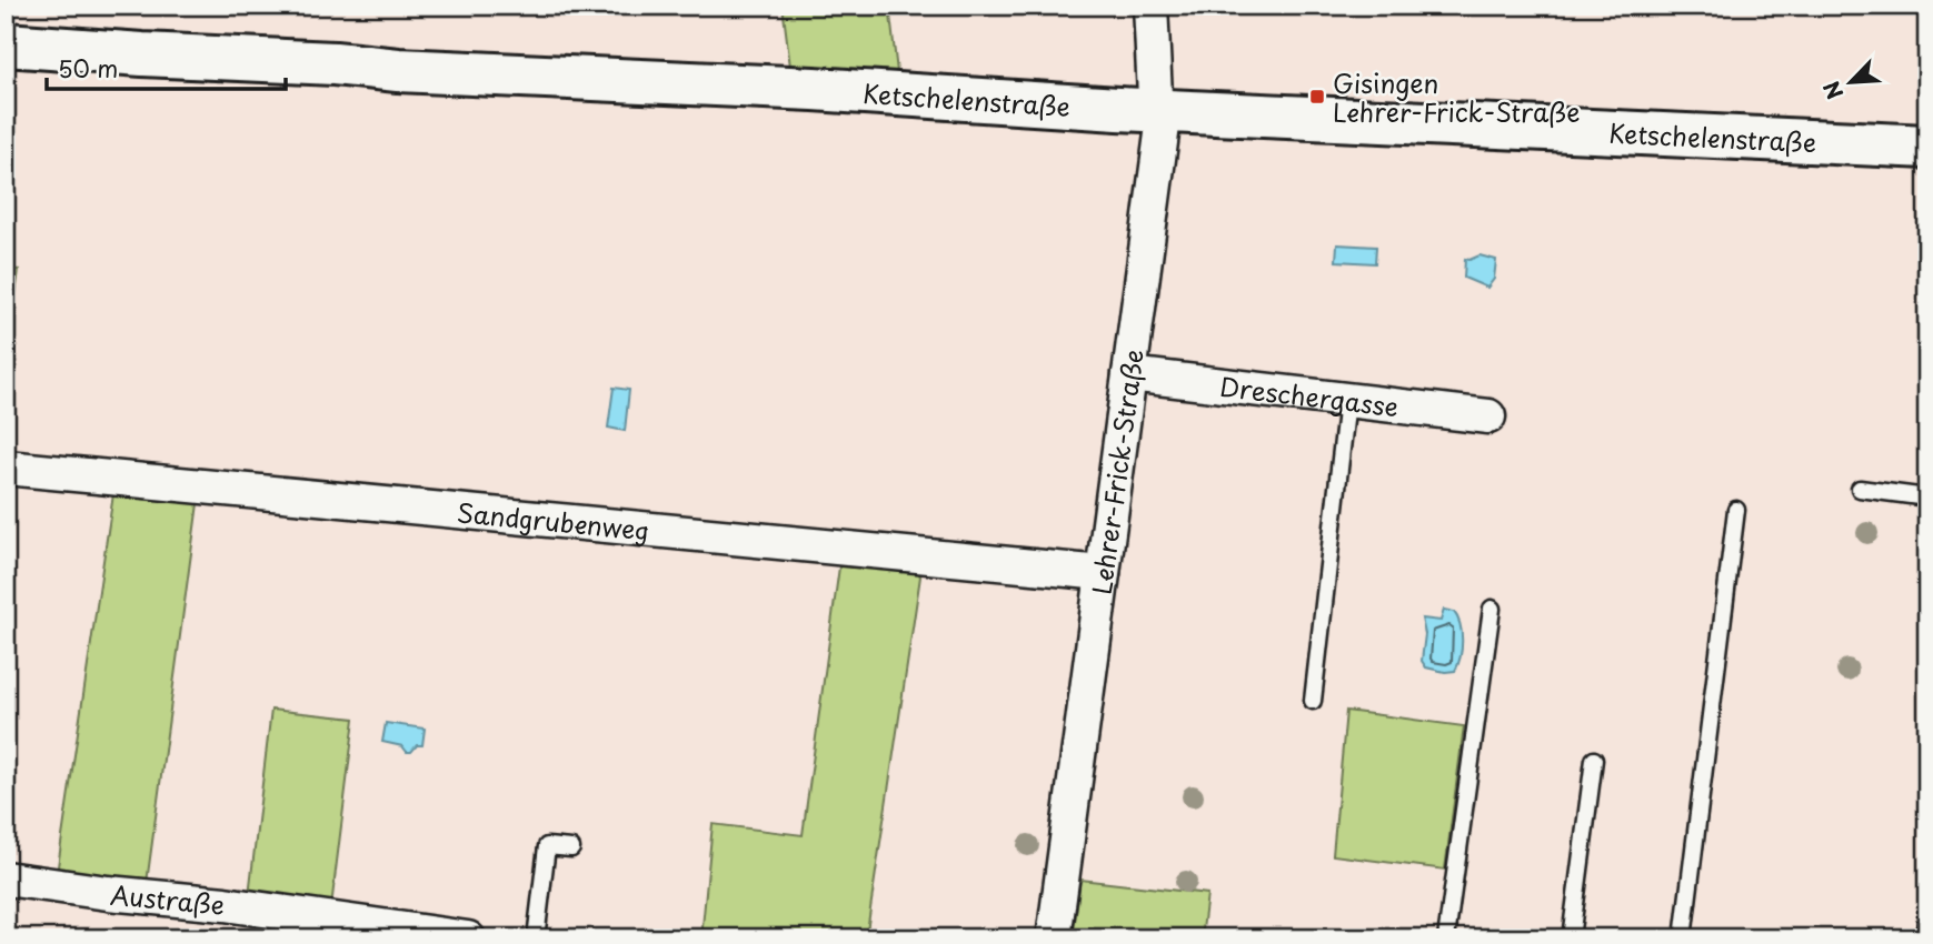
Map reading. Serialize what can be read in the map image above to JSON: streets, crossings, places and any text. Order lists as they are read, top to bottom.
{
  "streets": {
    "main road": ["Ketschelenstraße"],
    "street": [
      "Dreschergasse",
      "Lehrer-Frick-Straße",
      "Sandgrubenweg",
      "Austraße"
    ]
  },
  "crossings": [
    ["Ketschelenstraße", "Lehrer-Frick-Straße"],
    ["Dreschergasse", "Lehrer-Frick-Straße"],
    ["Lehrer-Frick-Straße", "Sandgrubenweg"]
  ],
  "places": {
    "transit": ["Gisingen Lehrer-Frick-Straße"]
  },
  "scale_bar": "50 m",
  "north": "bottom left"
}
